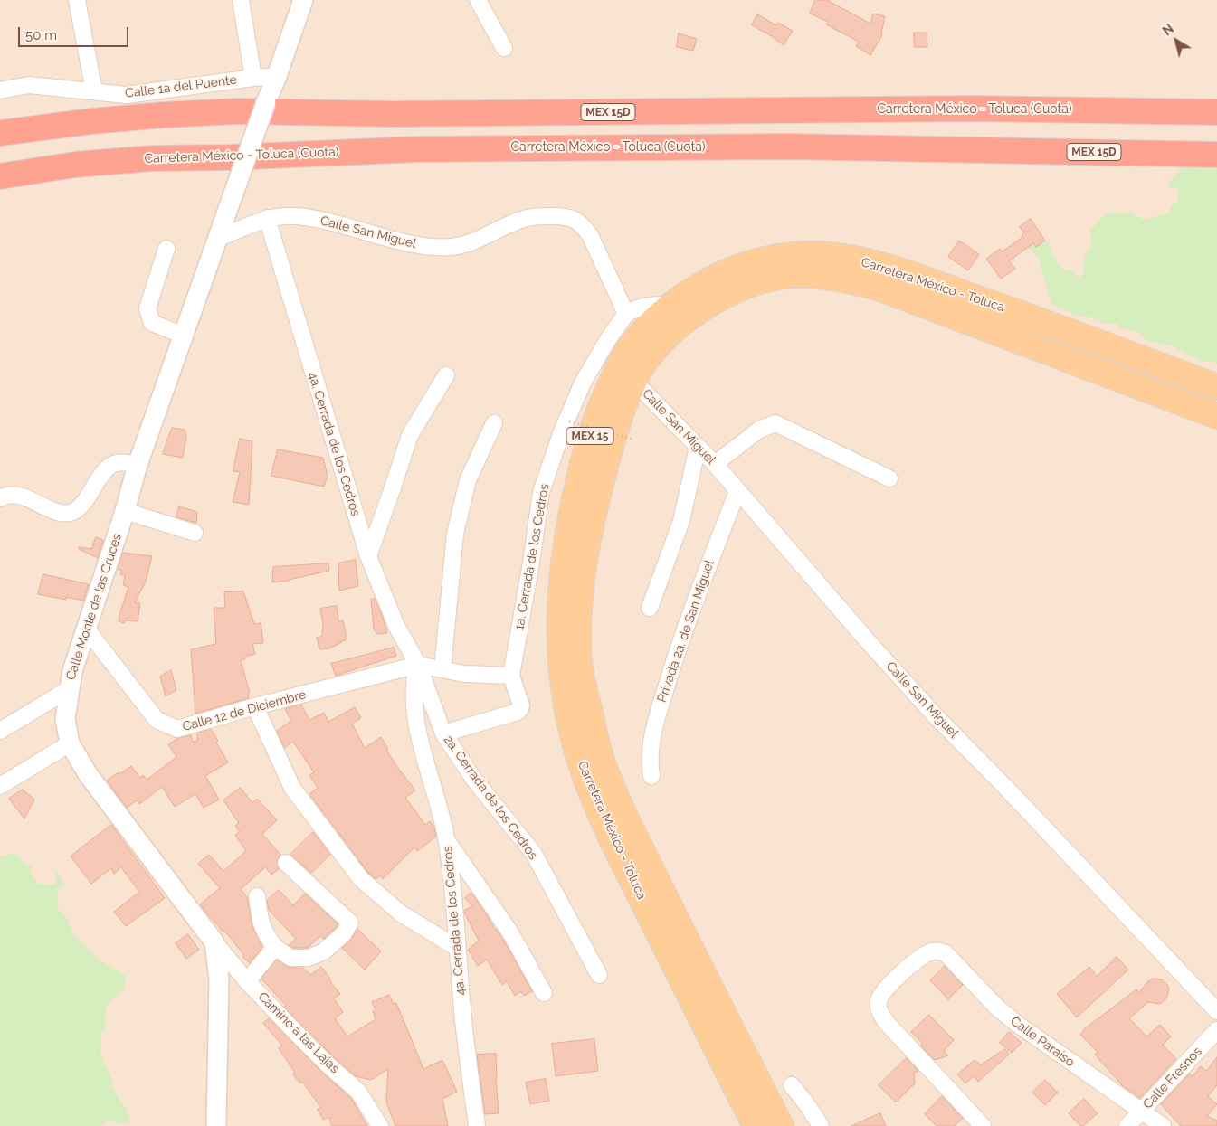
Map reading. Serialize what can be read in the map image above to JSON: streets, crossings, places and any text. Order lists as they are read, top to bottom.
{
  "streets": {
    "highway": ["Carretera México - Toluca (Cuota)", "MEX 15D"],
    "main road": ["Carretera México - Toluca", "MEX 15"],
    "street": [
      "Calle 1a del Puente",
      "Calle San Miguel",
      "4a. Cerrada de los Cedros",
      "1a. Cerrada de los Cedros",
      "Calle Monte de las Cruces",
      "Privada 2a. de San Miguel",
      "Calle 12 de Diciembre",
      "2a. Cerrada de los Cedros",
      "Camino a las Lajas",
      "Calle Paraíso",
      "Calle Fresnos"
    ]
  },
  "crossings": [
    ["Calle 1a del Puente", "Calle Monte de las Cruces"],
    ["Calle San Miguel", "Carretera México - Toluca"],
    ["Calle San Miguel", "4a. Cerrada de los Cedros"],
    ["Calle San Miguel", "1a. Cerrada de los Cedros"],
    ["Calle San Miguel", "Calle Monte de las Cruces"],
    ["Calle San Miguel", "Privada 2a. de San Miguel"],
    ["4a. Cerrada de los Cedros", "Calle 12 de Diciembre"],
    ["4a. Cerrada de los Cedros", "2a. Cerrada de los Cedros"],
    ["1a. Cerrada de los Cedros", "2a. Cerrada de los Cedros"],
    ["Calle Monte de las Cruces", "Calle 12 de Diciembre"],
    ["Calle Monte de las Cruces", "Camino a las Lajas"],
    ["Calle 12 de Diciembre", "2a. Cerrada de los Cedros"],
    ["Calle Paraíso", "Calle Fresnos"]
  ],
  "scale_bar": "50 m",
  "north": "top left"
}
